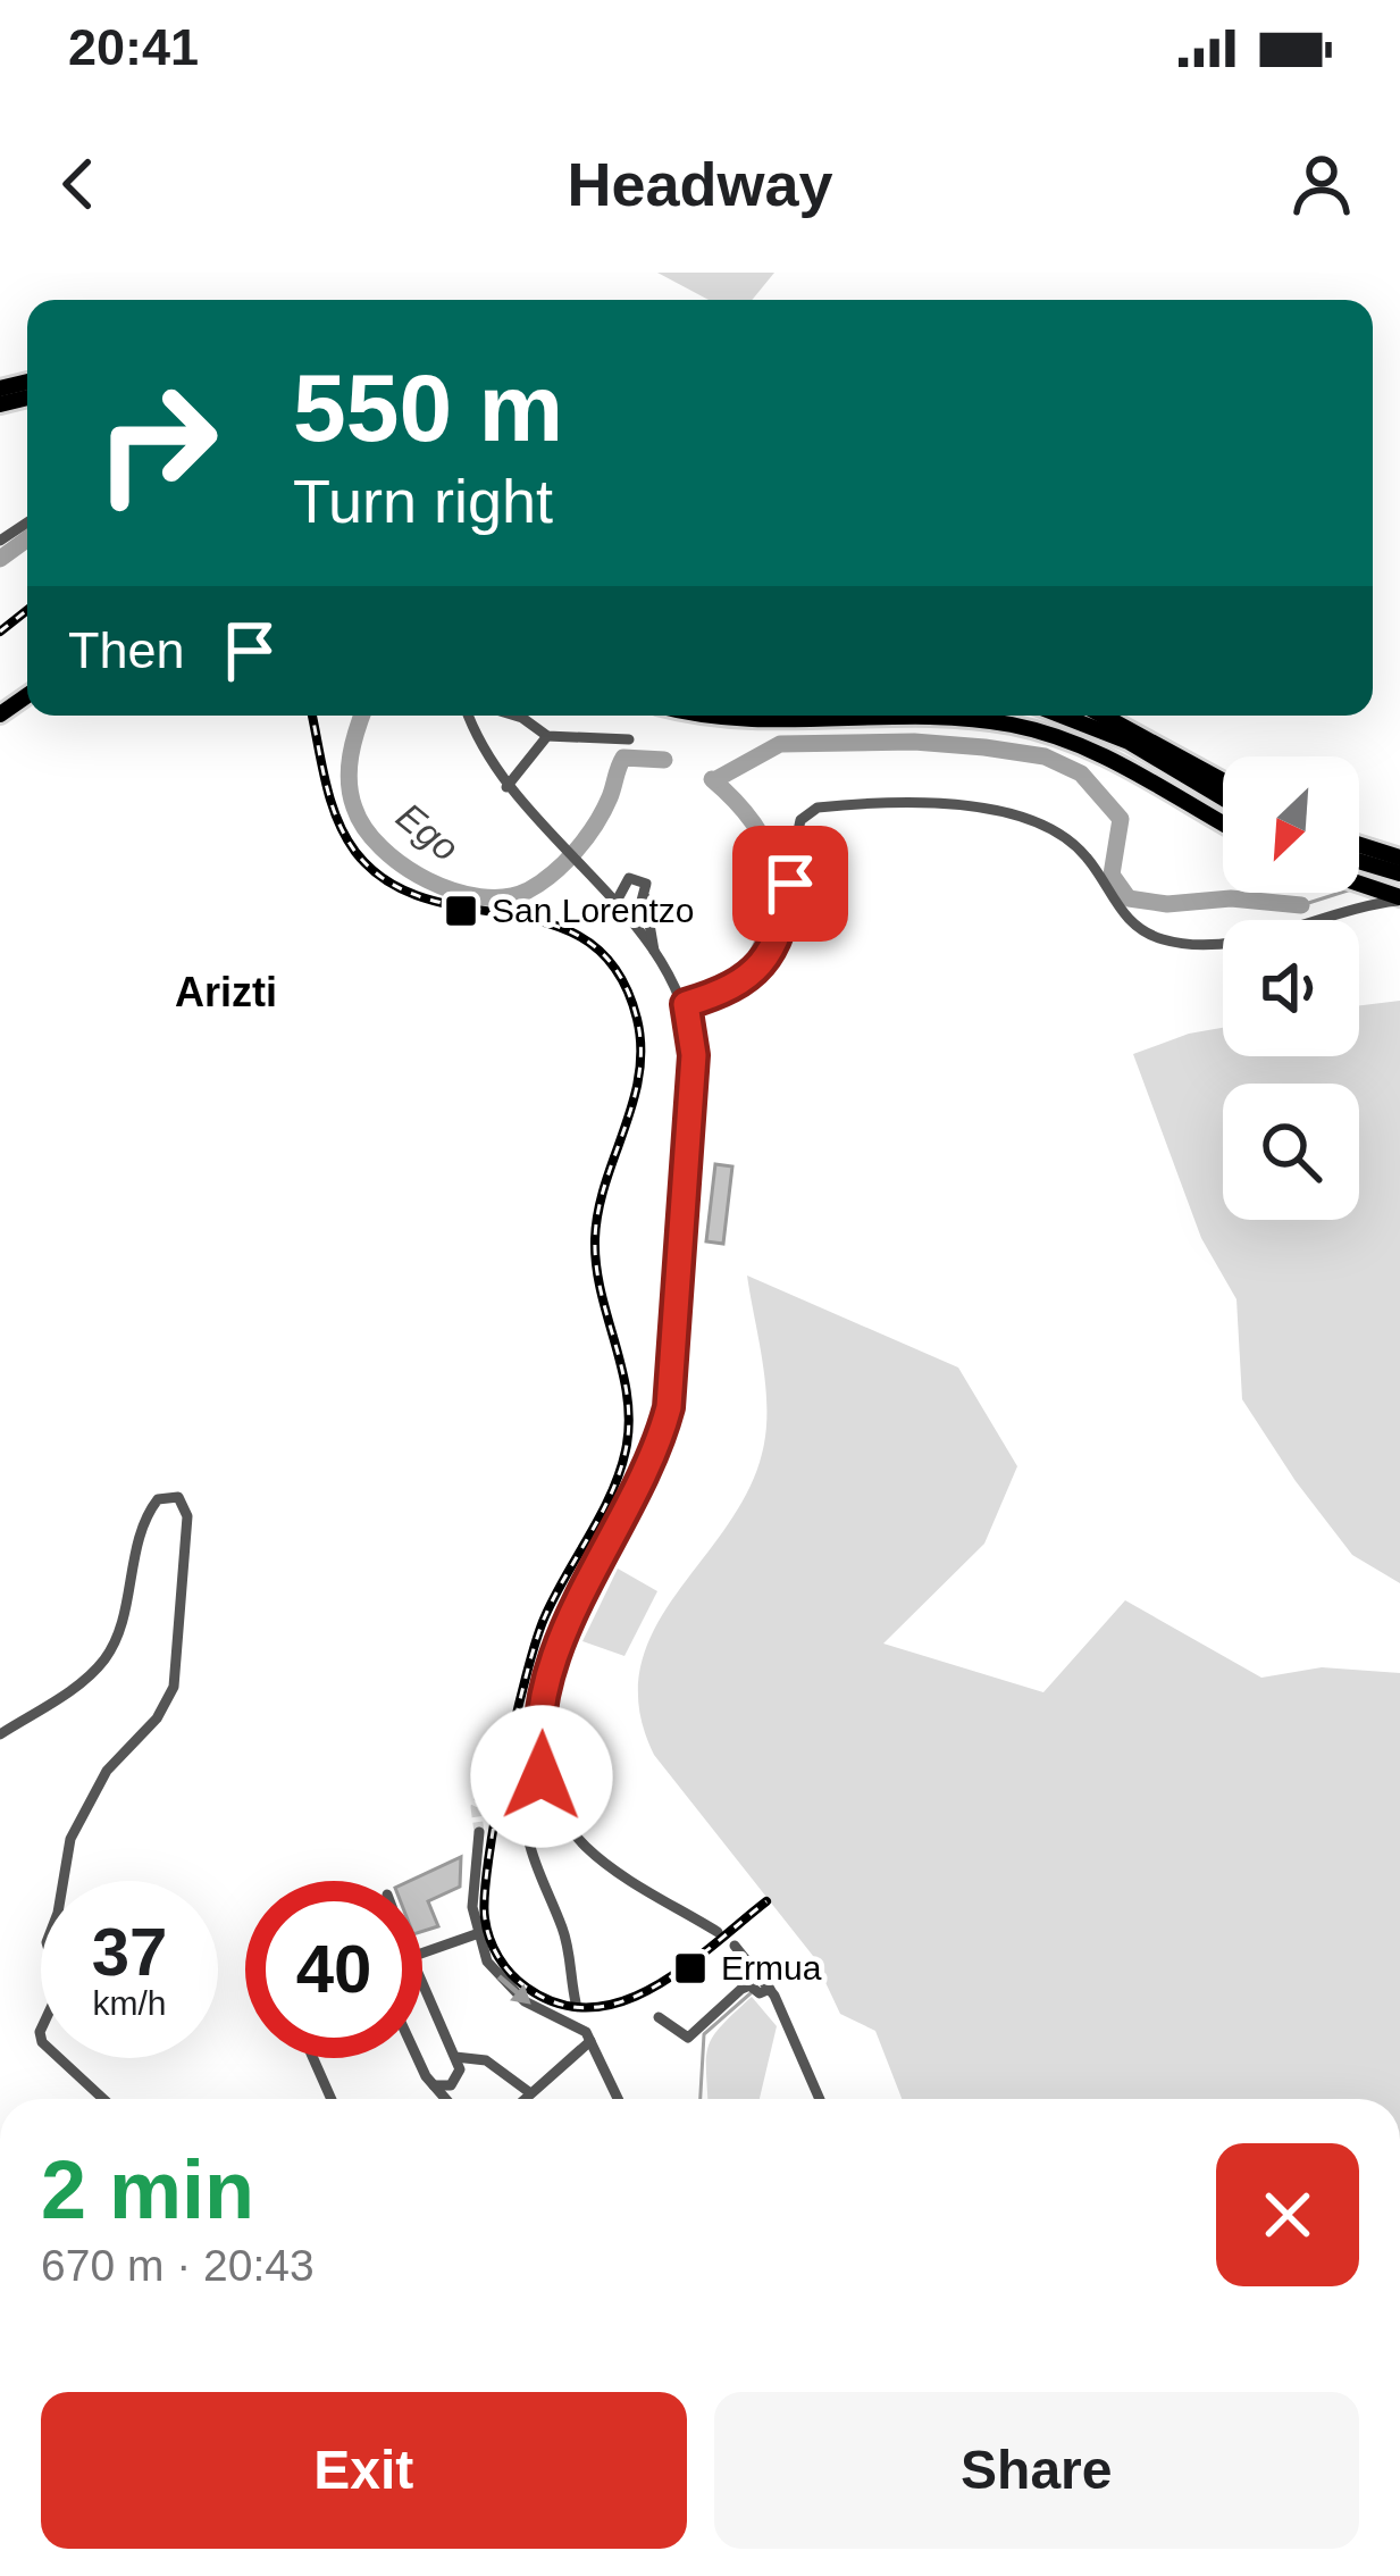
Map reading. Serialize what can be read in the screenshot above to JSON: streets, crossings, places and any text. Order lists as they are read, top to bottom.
{
  "districts": ["Arizti"],
  "water": ["Ego"],
  "places": {
    "transit": ["San Lorentzo", "Ermua"]
  },
  "north": "bottom left",
  "page": {
    "status": "20:41",
    "header": "Headway",
    "turn": ["550 m", "Turn right"],
    "then": "Then",
    "speed": "37 km/h",
    "limit": "40",
    "heading": ["2 min", "670 m · 20:43"],
    "buttons": ["Exit", "Share"]
  }
}
